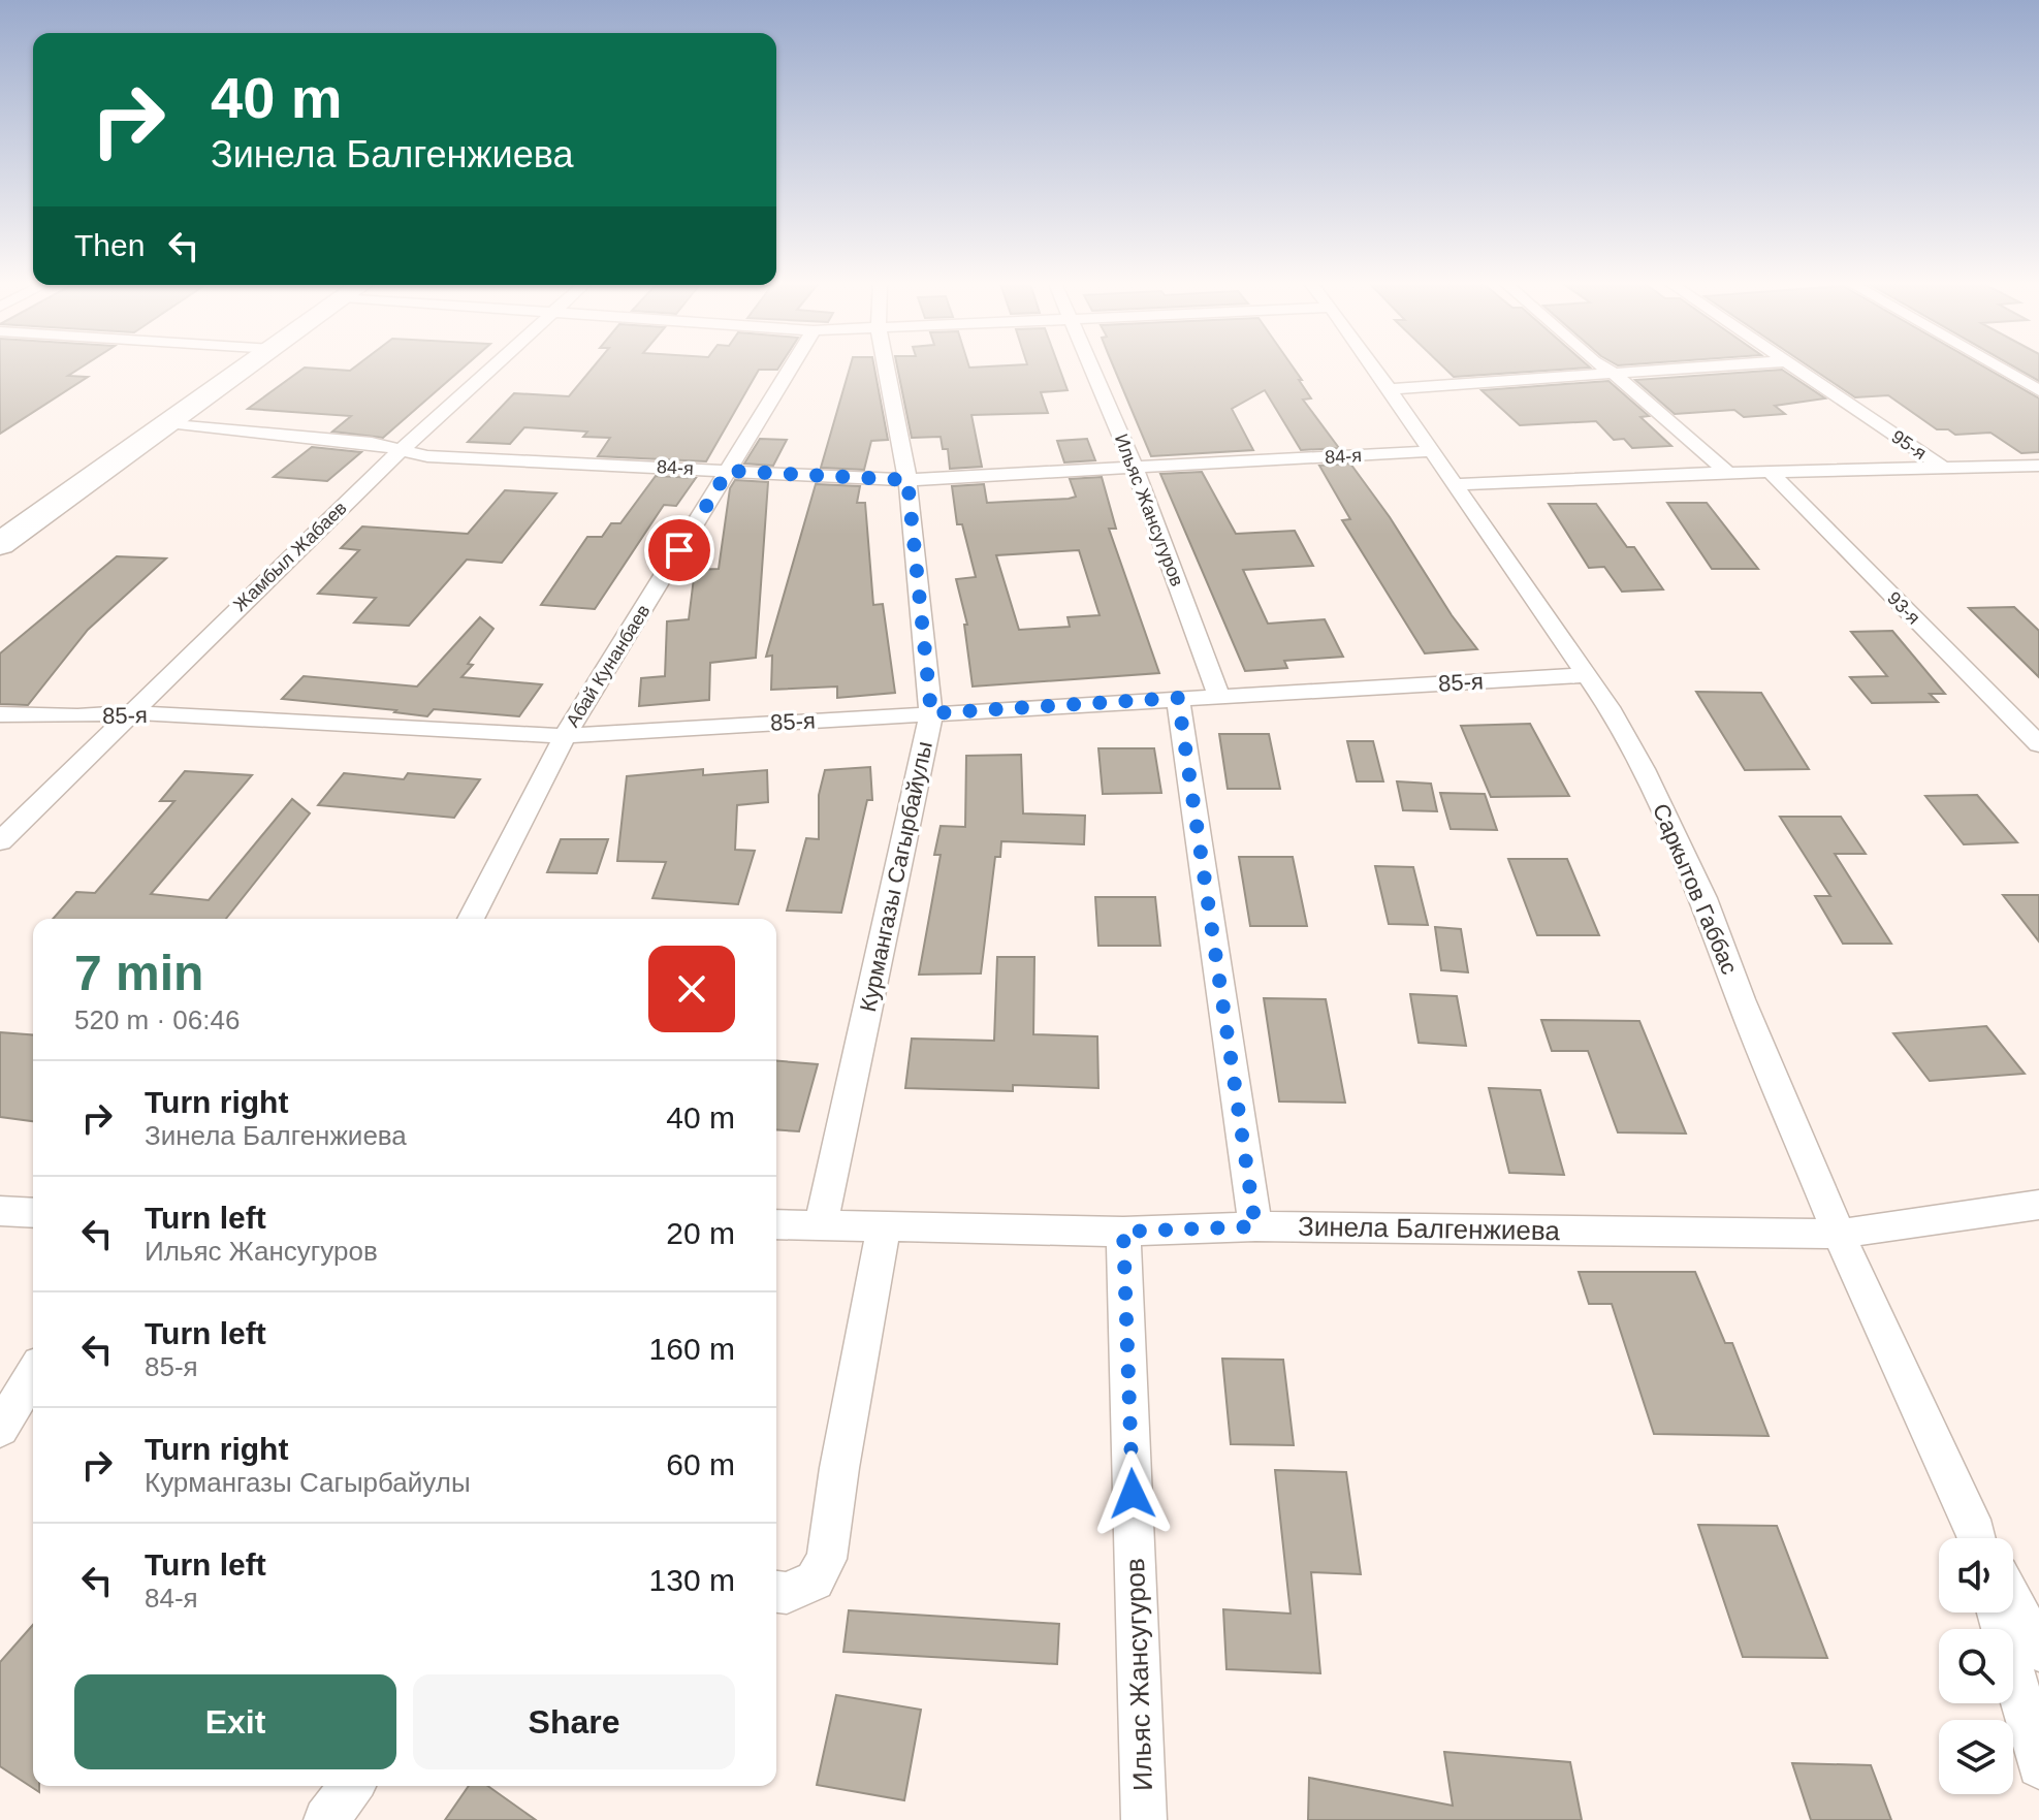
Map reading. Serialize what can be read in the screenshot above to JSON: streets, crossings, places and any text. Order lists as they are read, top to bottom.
{
  "streets": {
    "street": [
      "95-я",
      "84-я",
      "Ильяс Жансугуров",
      "Жамбыл Жабаев",
      "93-я",
      "Абай Кунанбаев",
      "85-я",
      "Курмангазы Сагырбайулы",
      "Саркытов Габбас",
      "Зинела Балгенжиева"
    ]
  },
  "crossings": [
    ["84-я", "Ильяс Жансугуров"],
    ["84-я", "Жамбыл Жабаев"],
    ["84-я", "Абай Кунанбаев"],
    ["84-я", "Курмангазы Сагырбайулы"],
    ["84-я", "Саркытов Габбас"],
    ["Ильяс Жансугуров", "85-я"],
    ["Ильяс Жансугуров", "Зинела Балгенжиева"],
    ["Жамбыл Жабаев", "85-я"],
    ["Абай Кунанбаев", "85-я"],
    ["85-я", "Курмангазы Сагырбайулы"],
    ["85-я", "Саркытов Габбас"],
    ["Курмангазы Сагырбайулы", "Зинела Балгенжиева"],
    ["Саркытов Габбас", "Зинела Балгенжиева"]
  ],
  "page": {
    "turn": ["40 m", "Зинела Балгенжиева"],
    "then": "Then",
    "heading": ["7 min", "520 m · 06:46"],
    "list": [
      {
        "name": "Turn right",
        "note": "Зинела Балгенжиева",
        "value": "40 m"
      },
      {
        "name": "Turn left",
        "note": "Ильяс Жансугуров",
        "value": "20 m"
      },
      {
        "name": "Turn left",
        "note": "85-я",
        "value": "160 m"
      },
      {
        "name": "Turn right",
        "note": "Курмангазы Сагырбайулы",
        "value": "60 m"
      },
      {
        "name": "Turn left",
        "note": "84-я",
        "value": "130 m"
      }
    ],
    "buttons": ["Exit", "Share"]
  }
}
